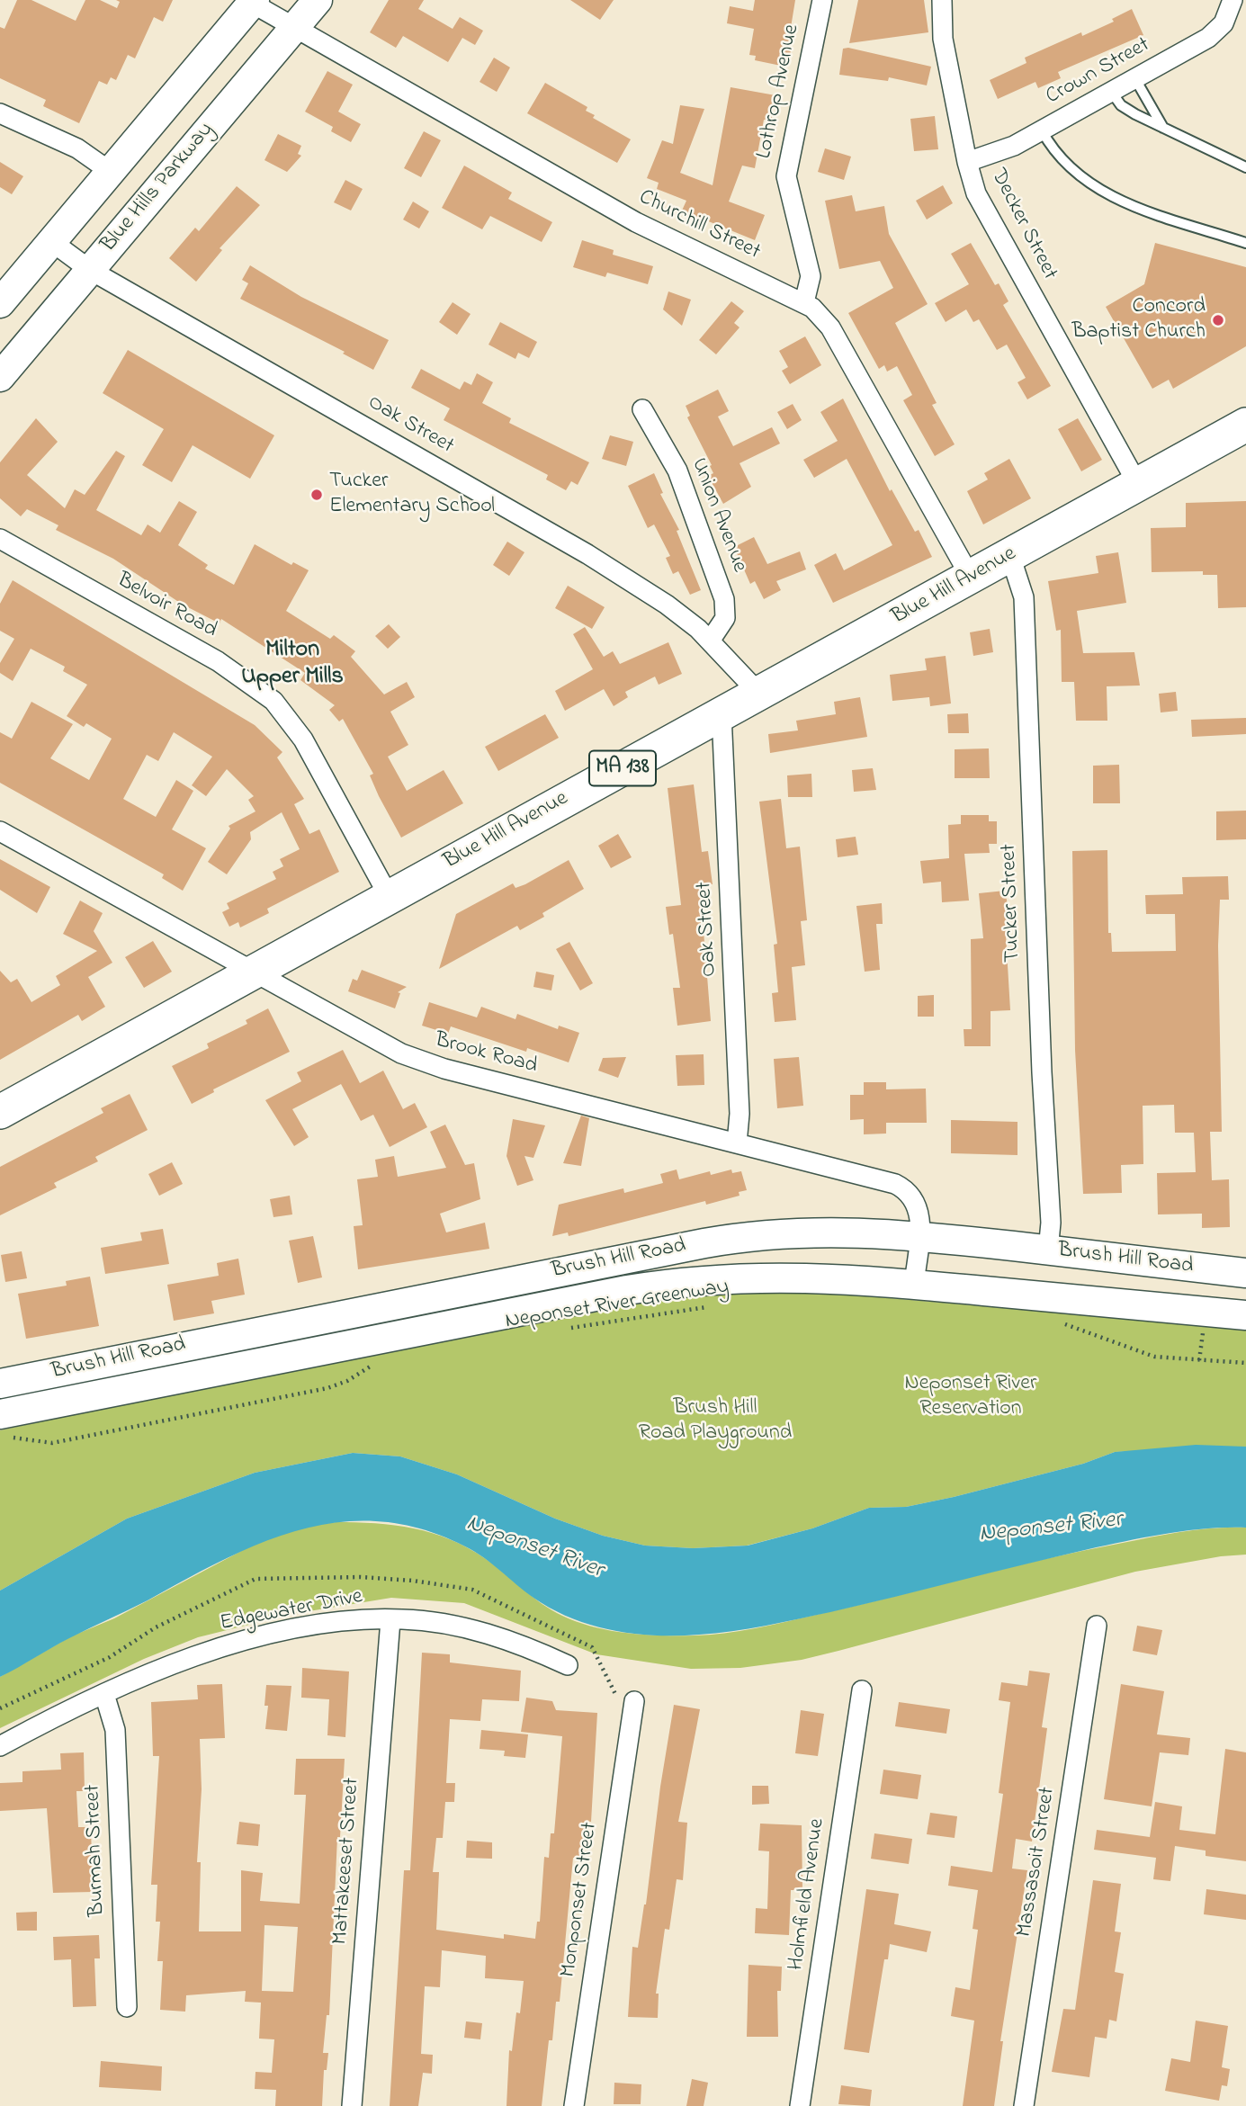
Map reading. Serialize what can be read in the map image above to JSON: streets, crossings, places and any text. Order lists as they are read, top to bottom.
{
  "streets": {
    "highway": ["Blue Hill Avenue", "MA 138"],
    "main road": ["Blue Hills Parkway", "Brush Hill Road"],
    "street": [
      "Crown Street",
      "Lothrop Avenue",
      "Decker Street",
      "Churchill Street",
      "Oak Street",
      "Union Avenue",
      "Belvoir Road",
      "Tucker Street",
      "Brook Road",
      "Edgewater Drive",
      "Burmah Street",
      "Mattakeeset Street",
      "Massasoit Street",
      "Holmfield Avenue",
      "Monponset Street"
    ],
    "path": ["Neponset River Greenway"]
  },
  "crossings": [
    ["Crown Street", "Decker Street"],
    ["Lothrop Avenue", "Churchill Street"],
    ["Blue Hills Parkway", "Churchill Street"],
    ["Blue Hills Parkway", "Oak Street"],
    ["Decker Street", "Blue Hill Avenue"],
    ["Churchill Street", "Blue Hill Avenue"],
    ["Oak Street", "Union Avenue"],
    ["Oak Street", "Blue Hill Avenue"],
    ["Oak Street", "Brook Road"],
    ["Blue Hill Avenue", "Belvoir Road"],
    ["Blue Hill Avenue", "Tucker Street"],
    ["Blue Hill Avenue", "Brook Road"],
    ["Tucker Street", "Brush Hill Road"],
    ["Brook Road", "Brush Hill Road"],
    ["Edgewater Drive", "Burmah Street"],
    ["Edgewater Drive", "Mattakeeset Street"]
  ],
  "districts": ["Milton Upper Mills"],
  "water": ["Neponset River"],
  "parks": ["Neponset River Reservation", "Brush Hill Road Playground"],
  "places": ["Concord Baptist Church", "Tucker Elementary School"]
}
